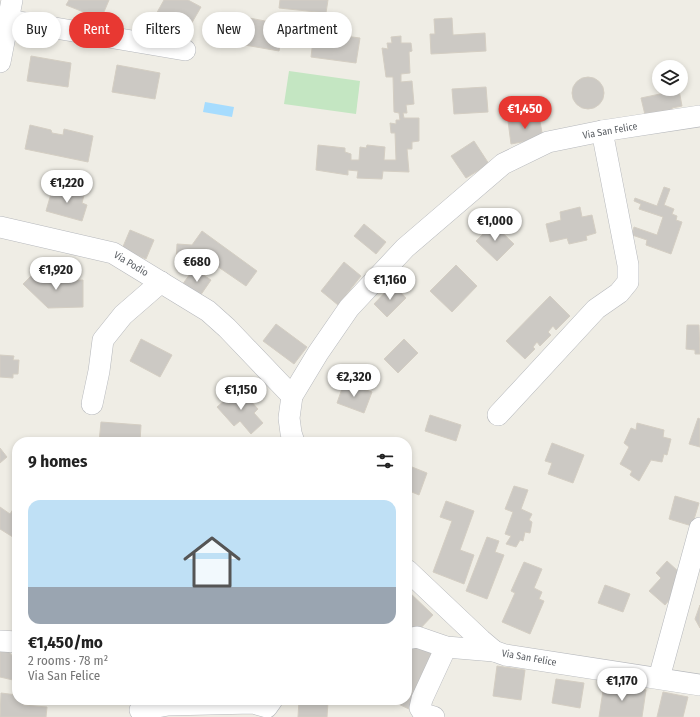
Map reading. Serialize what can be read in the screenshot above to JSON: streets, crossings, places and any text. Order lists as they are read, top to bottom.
{
  "streets": {
    "street": ["Via San Felice", "Via Podio"]
  },
  "crossings": [
    ["Via San Felice", "Via Podio"]
  ],
  "page": {
    "chip": [
      "Buy",
      "Rent",
      "Filters",
      "New",
      "Apartment"
    ],
    "price": [
      "€1,450",
      "€1,220",
      "€1,000",
      "€680",
      "€1,920",
      "€1,160",
      "€2,320",
      "€1,150",
      "€1,170"
    ],
    "heading": "9 homes",
    "list": [
      {
        "name": "€1,450/mo",
        "note": "2 rooms · 78 m² · Via San Felice"
      }
    ]
  }
}
